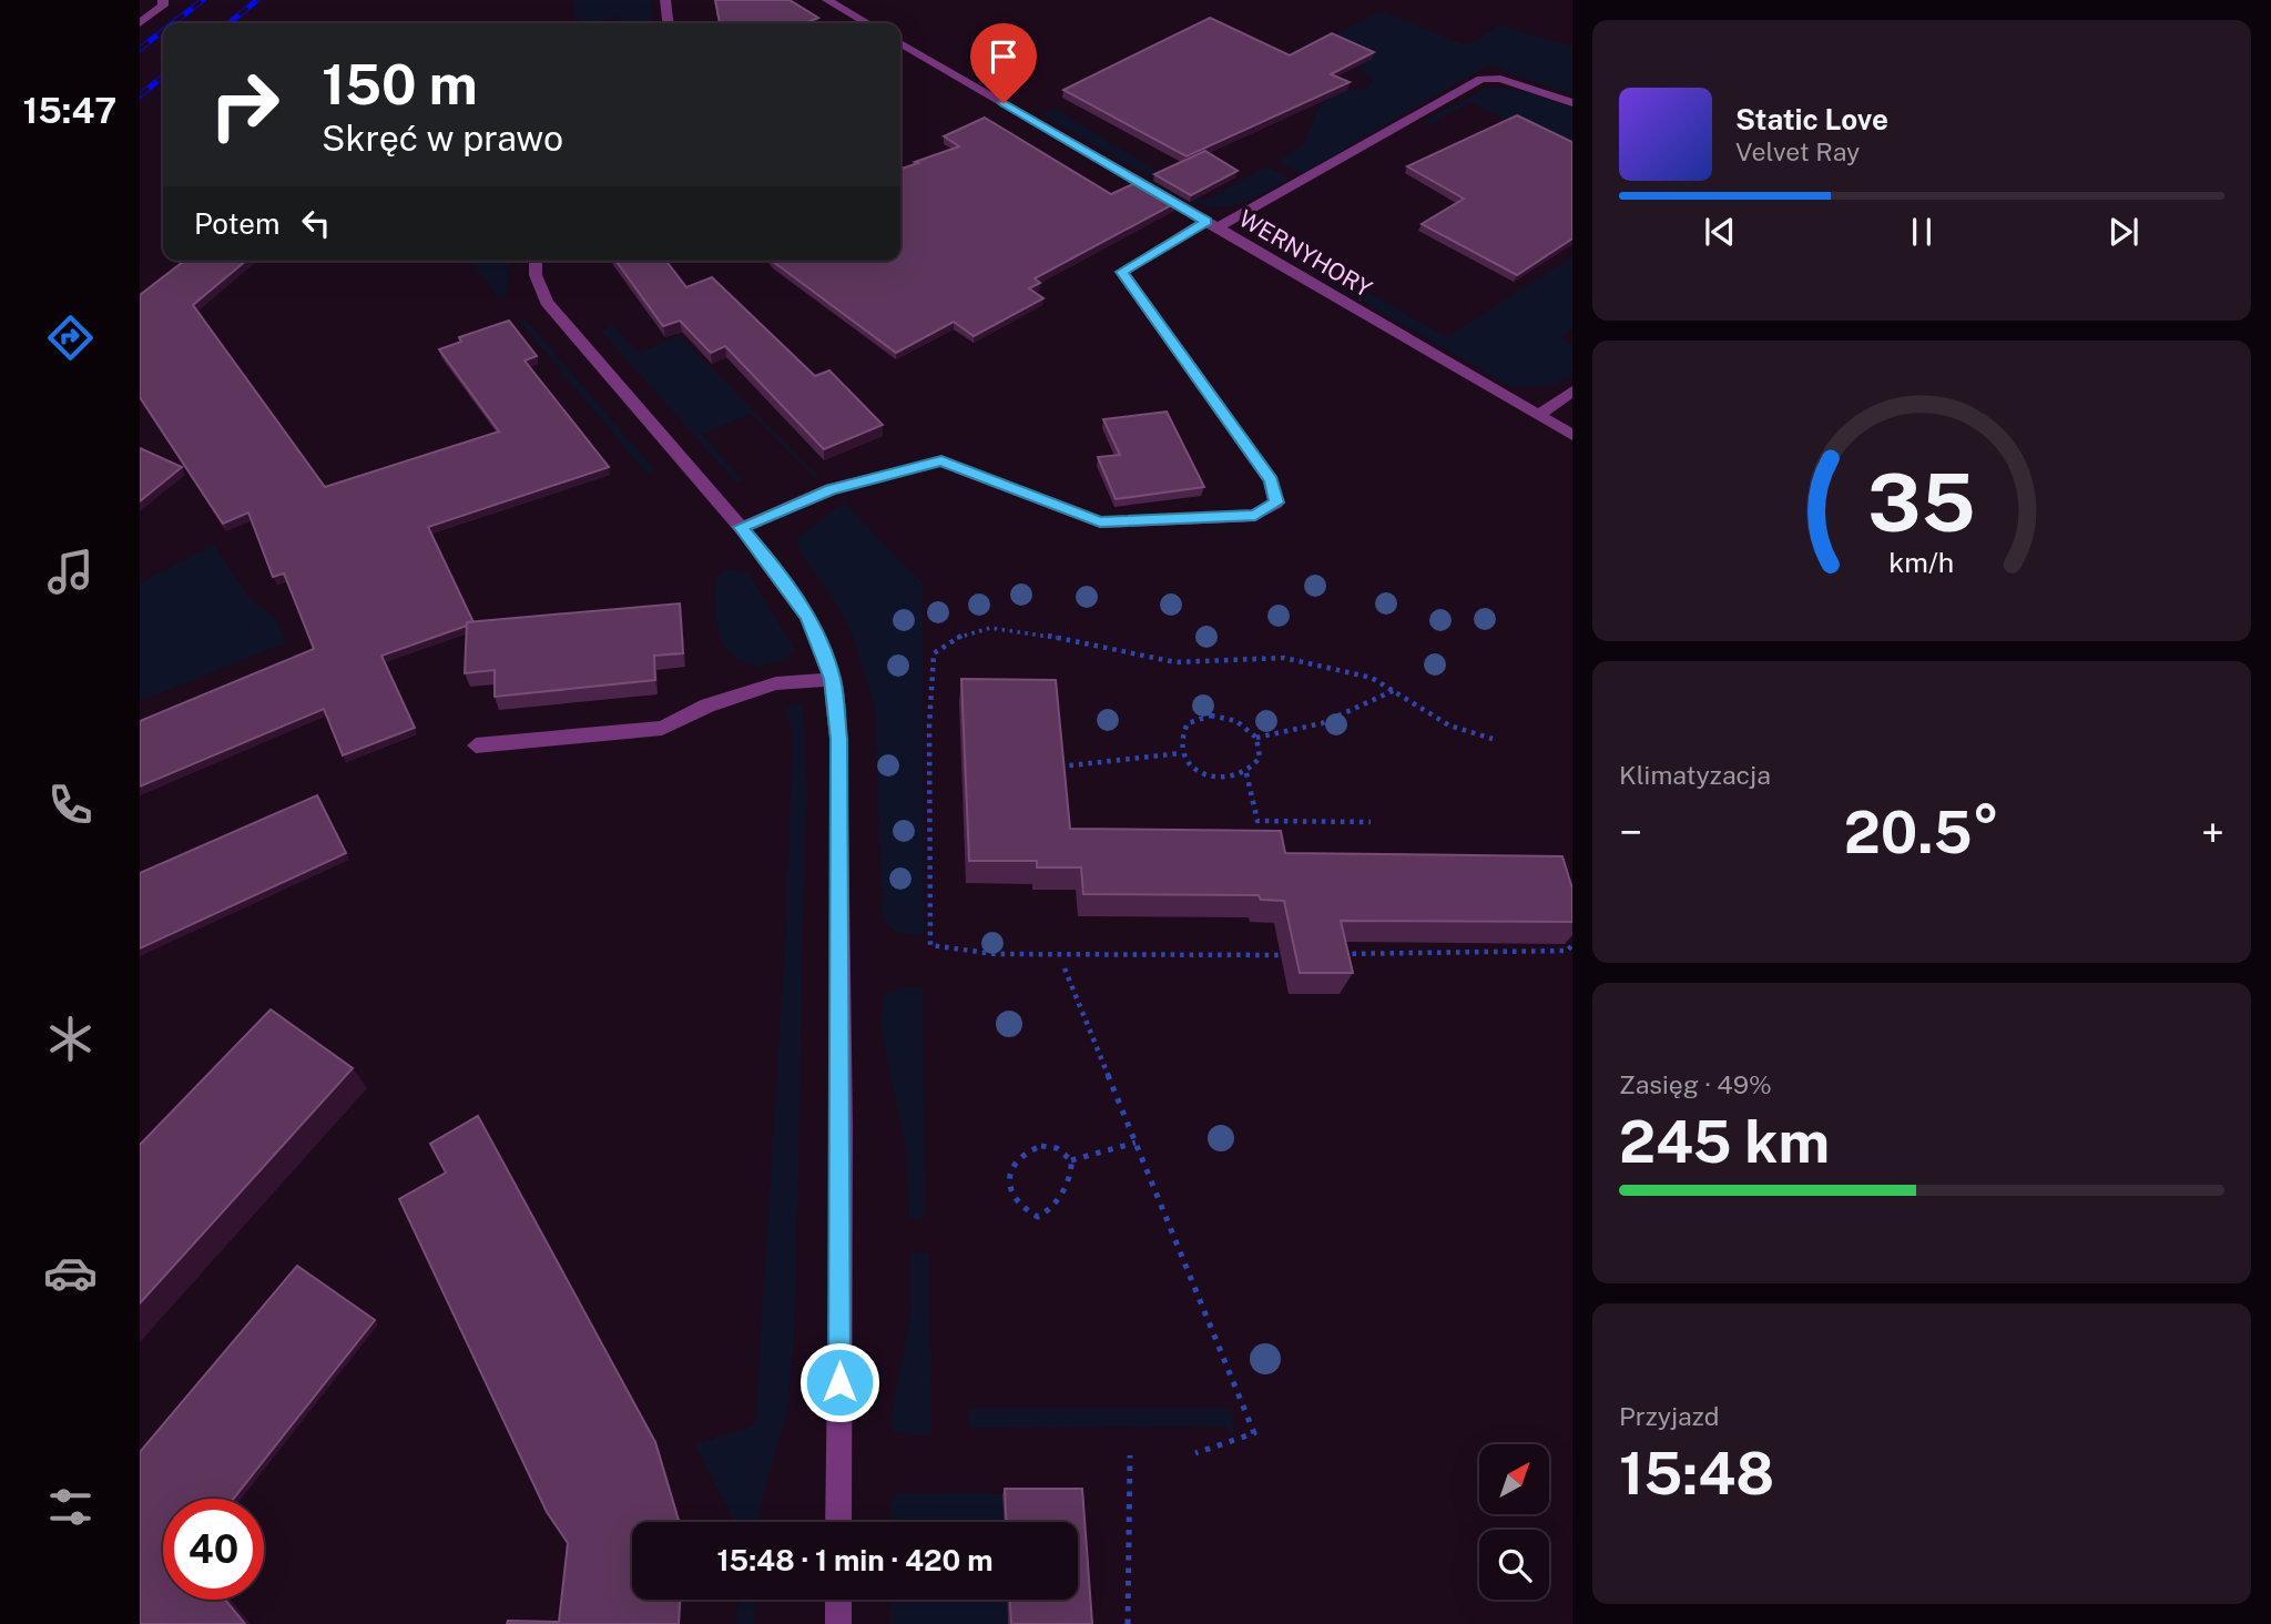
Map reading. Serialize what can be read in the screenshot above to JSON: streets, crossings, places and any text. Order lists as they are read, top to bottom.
{
  "streets": {
    "street": ["WERNYHORY"]
  },
  "north": "top right",
  "page": {
    "tabs": "15:47",
    "turn": ["150 m", "Skręć w prawo"],
    "song": ["Static Love", "Velvet Ray"],
    "then": "Potem",
    "tile": [
      "Klimatyzacja",
      ["Zasięg · 49%", "245 km"],
      ["Przyjazd", "15:48"]
    ],
    "heat": ["−", "20.5°", "+"],
    "limit": "40",
    "trip": "15:48 · 1 min · 420 m",
    "gauge": ["35", "km/h"]
  }
}
